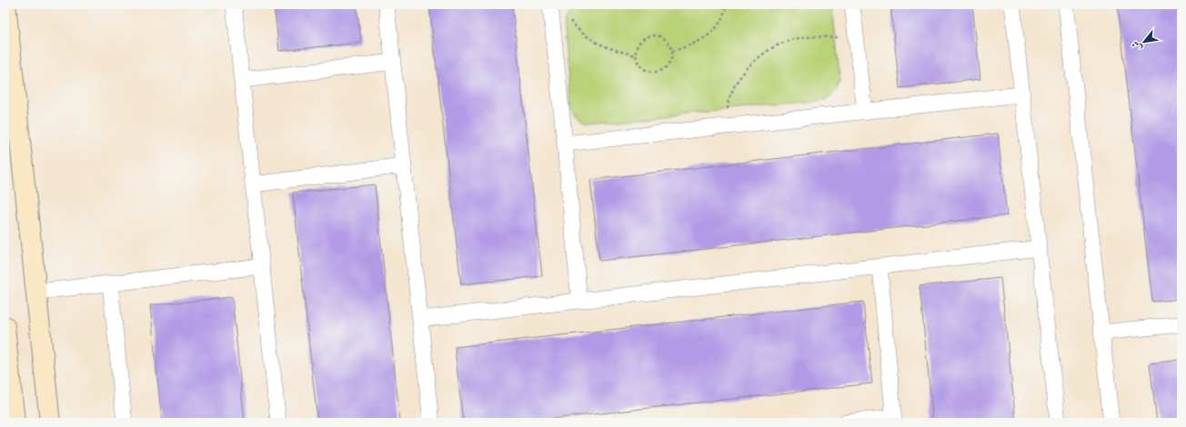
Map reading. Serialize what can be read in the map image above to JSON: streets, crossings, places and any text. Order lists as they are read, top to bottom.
{
  "north": "bottom left"
}
